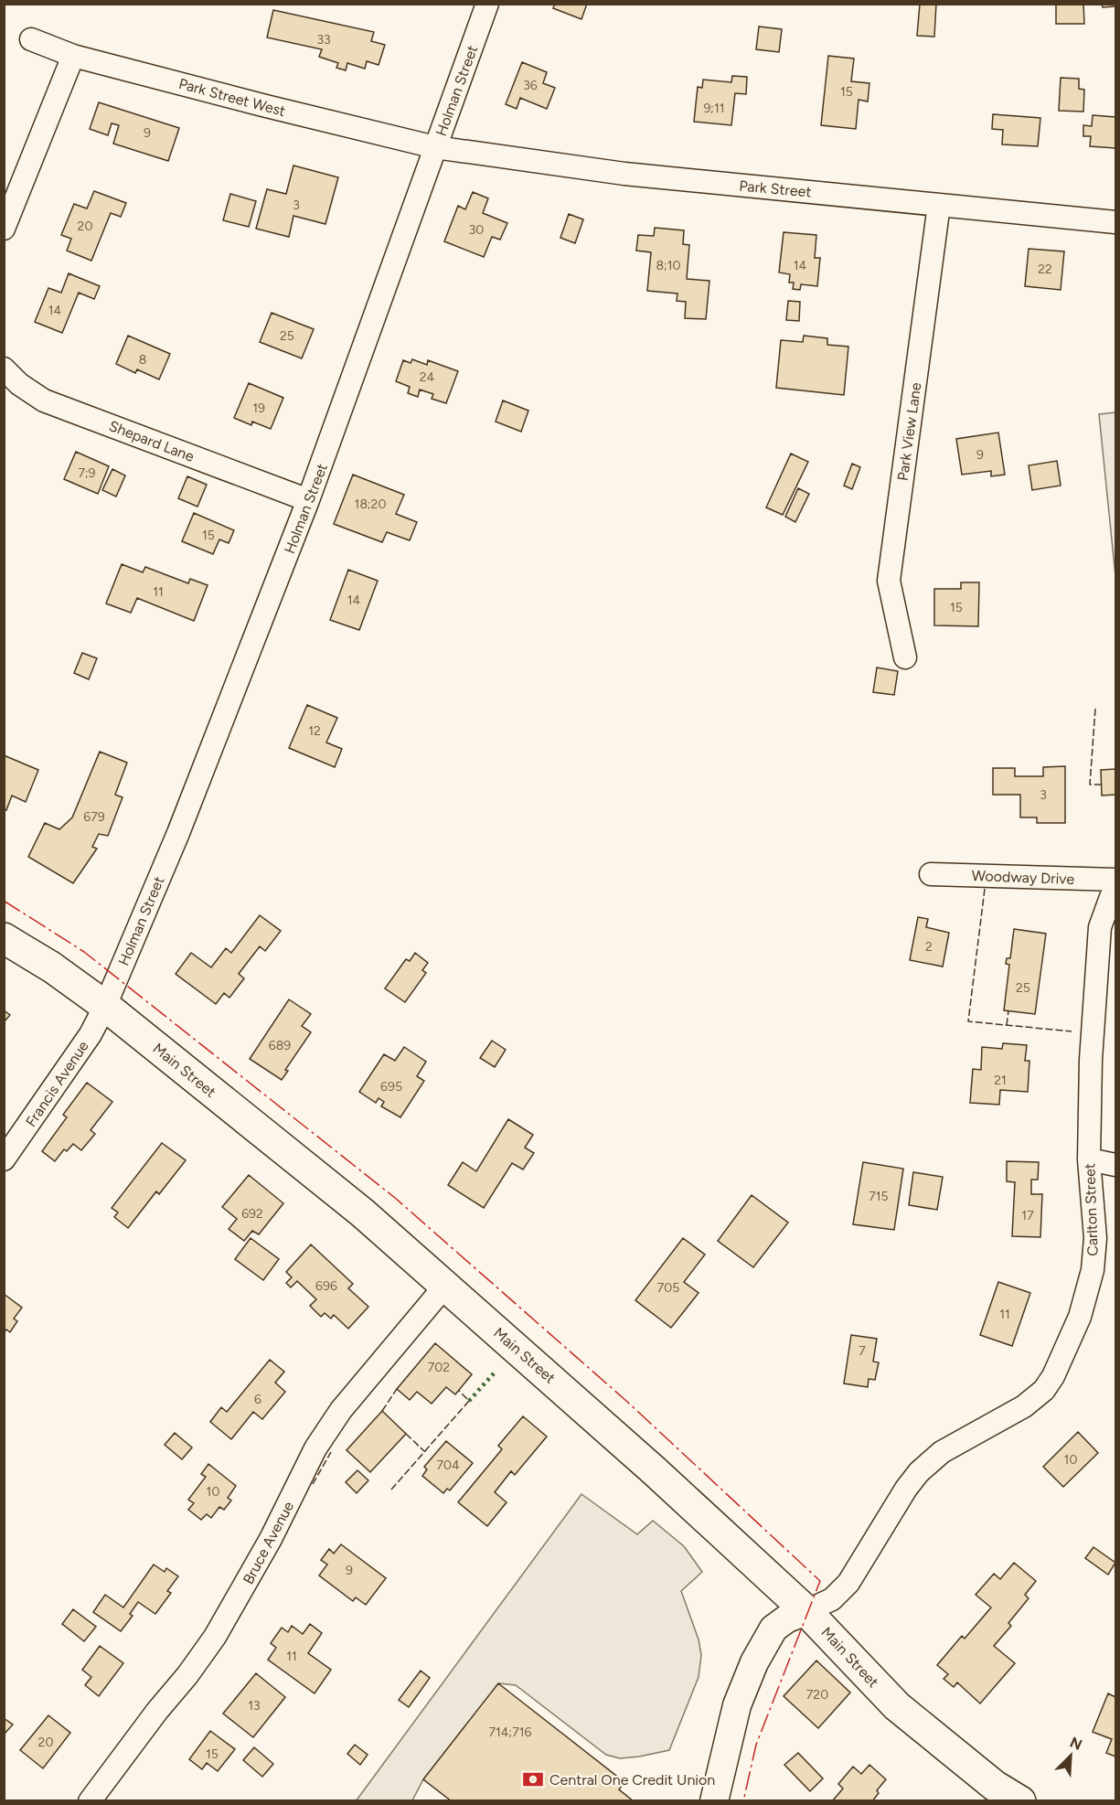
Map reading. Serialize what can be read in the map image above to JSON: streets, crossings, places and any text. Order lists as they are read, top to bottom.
{
  "streets": {
    "main road": ["Main Street"],
    "street": [
      "Holman Street",
      "Park Street West",
      "Park Street",
      "Park View Lane",
      "Shepard Lane",
      "Woodway Drive",
      "Francis Avenue",
      "Carlton Street",
      "Bruce Avenue"
    ]
  },
  "crossings": [
    ["Holman Street", "Park Street West"],
    ["Holman Street", "Park Street"],
    ["Holman Street", "Shepard Lane"],
    ["Holman Street", "Main Street"],
    ["Holman Street", "Francis Avenue"],
    ["Park Street West", "Park Street"],
    ["Park Street", "Park View Lane"],
    ["Main Street", "Francis Avenue"],
    ["Main Street", "Carlton Street"],
    ["Main Street", "Bruce Avenue"]
  ],
  "places": {
    "bank": ["Central One Credit Union"]
  },
  "house_numbers": [
    "33",
    "36",
    "15",
    "9;11",
    "9",
    "3",
    "20",
    "30",
    "8;10",
    "14",
    "22",
    "14",
    "25",
    "8",
    "24",
    "19",
    "9",
    "7;9",
    "18;20",
    "15",
    "11",
    "14",
    "15",
    "12",
    "3",
    "679",
    "2",
    "25",
    "689",
    "21",
    "695",
    "715",
    "692",
    "17",
    "696",
    "705",
    "11",
    "7",
    "702",
    "6",
    "10",
    "704",
    "10",
    "9",
    "11",
    "720",
    "13",
    "714;716",
    "20",
    "15"
  ],
  "north": "top right"
}
